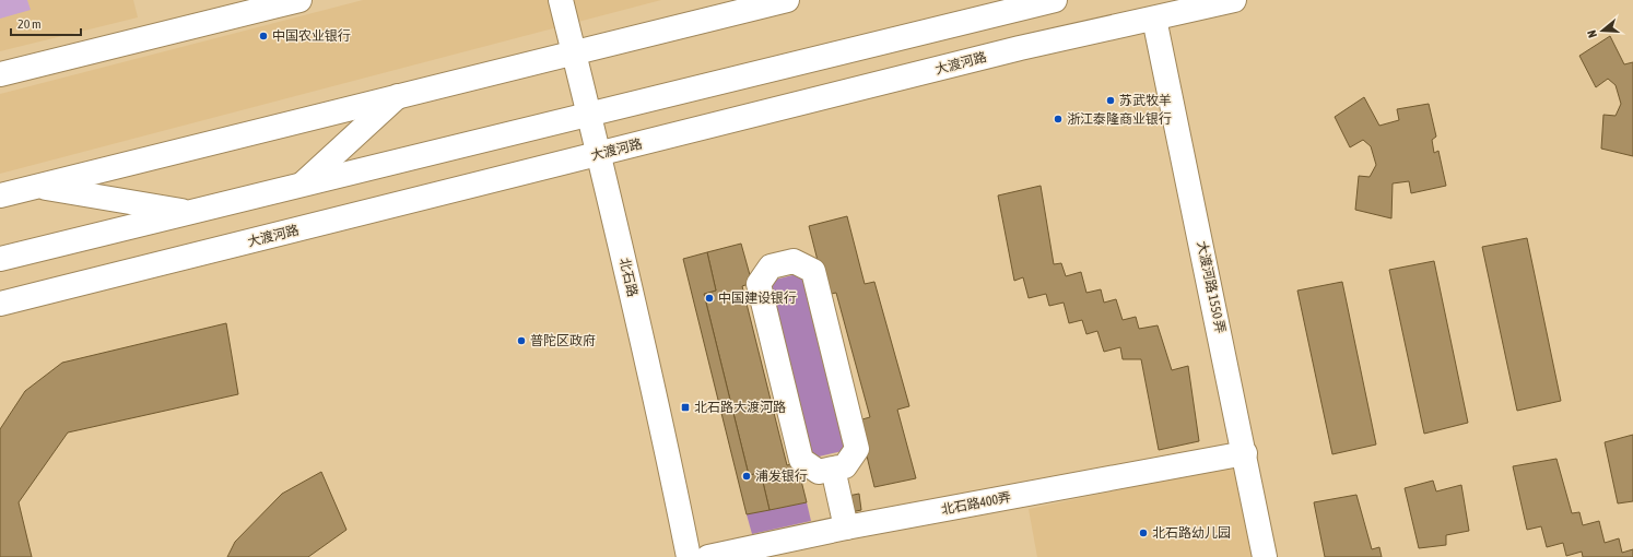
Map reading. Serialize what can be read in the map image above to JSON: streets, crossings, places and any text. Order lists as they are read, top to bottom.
{
  "streets": {
    "main road": [
      "大渡河路",
      "北石路",
      "大渡河路 1550 弄",
      "北石路400弄"
    ]
  },
  "crossings": [
    ["大渡河路", "北石路"],
    ["大渡河路", "大渡河路 1550 弄"],
    ["大渡河路 1550 弄", "北石路400弄"]
  ],
  "places": {
    "other": [
      "中国农业银行",
      "苏武牧羊",
      "浙江泰隆商业银行",
      "中国建设银行",
      "普陀区政府",
      "浦发银行",
      "北石路幼儿园"
    ],
    "transit": ["北石路大渡河路"]
  },
  "scale_bar": "20 m",
  "north": "left"
}
